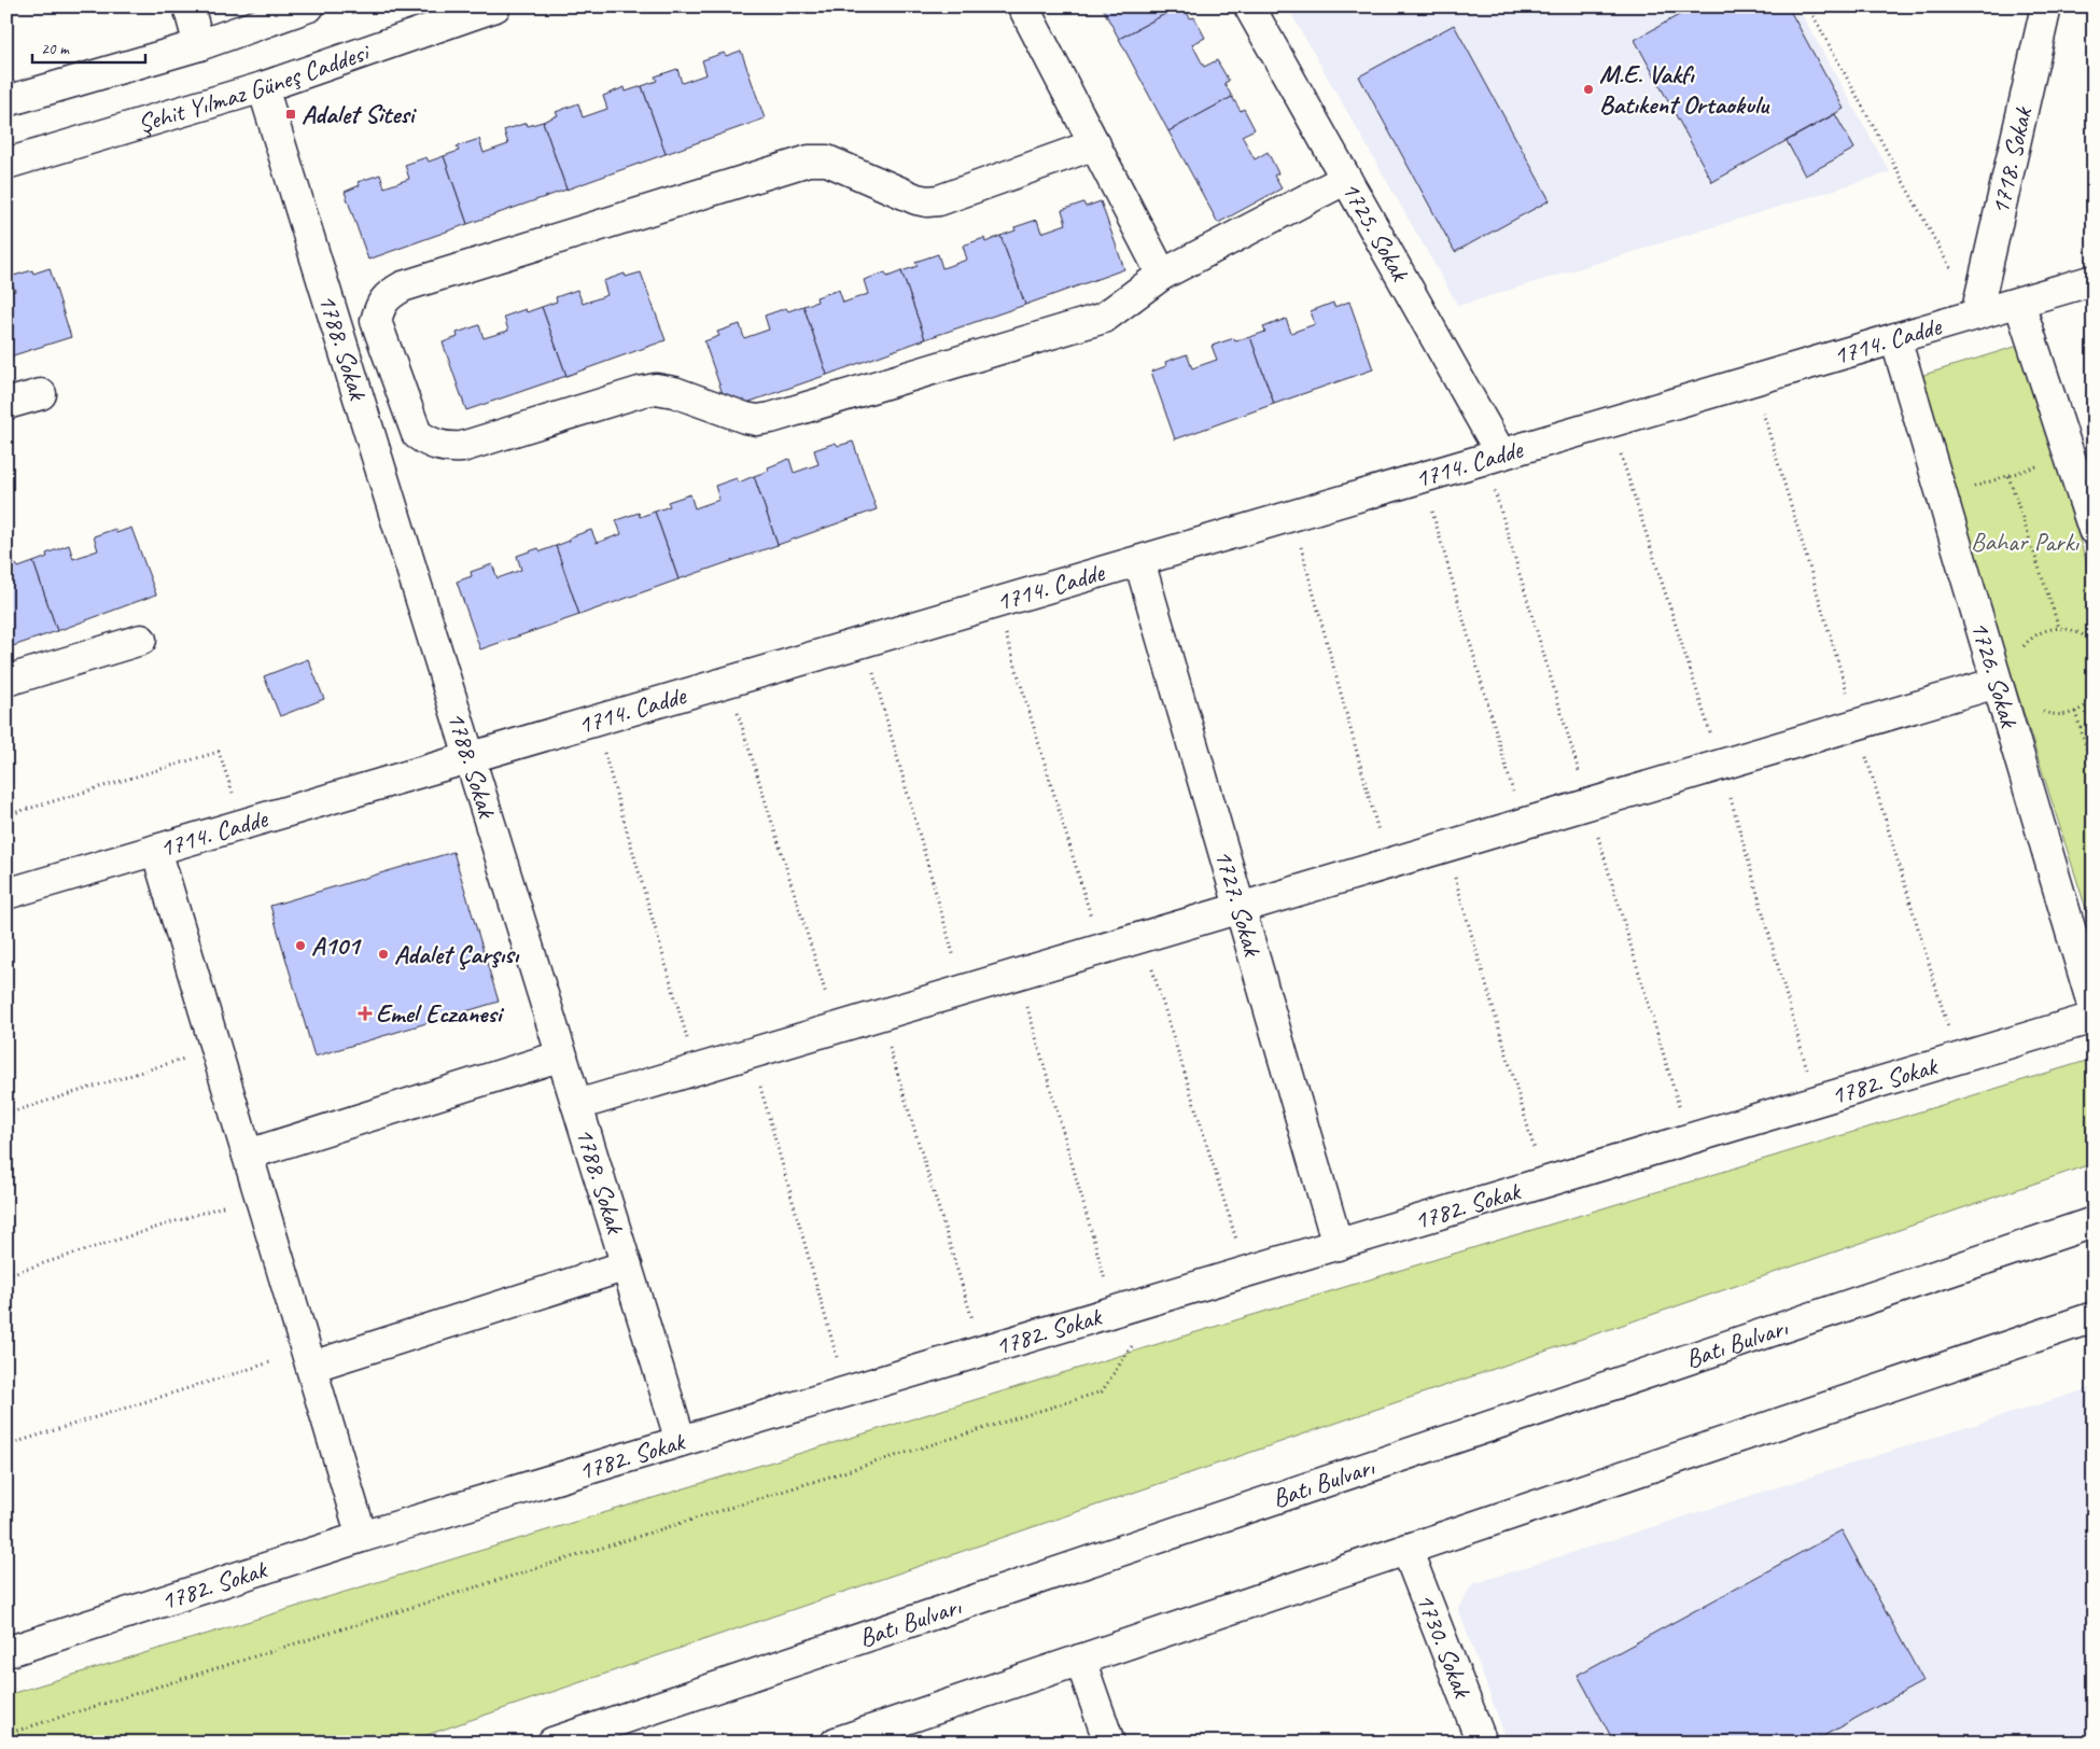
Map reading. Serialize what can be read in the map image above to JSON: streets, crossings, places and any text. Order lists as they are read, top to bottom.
{
  "streets": {
    "street": [
      "Şehit Yılmaz Güneş Caddesi",
      "1718. Sokak",
      "1725. Sokak",
      "1714. Cadde",
      "1788. Sokak",
      "1726. Sokak",
      "1727. Sokak",
      "1782. Sokak",
      "Batı Bulvarı",
      "1730. Sokak"
    ]
  },
  "crossings": [
    ["Şehit Yılmaz Güneş Caddesi", "1788. Sokak"],
    ["1718. Sokak", "1714. Cadde"],
    ["1725. Sokak", "1714. Cadde"],
    ["1714. Cadde", "1788. Sokak"],
    ["1714. Cadde", "1726. Sokak"],
    ["1714. Cadde", "1727. Sokak"],
    ["1788. Sokak", "1782. Sokak"],
    ["1727. Sokak", "1782. Sokak"]
  ],
  "parks": ["Bahar Parkı"],
  "places": {
    "other": ["M.E. Vakfı Batıkent Ortaokulu", "A101", "Adalet Çarşısı"],
    "transit": ["Adalet Sitesi"],
    "health": ["Emel Eczanesi"]
  },
  "scale_bar": "20 m"
}
